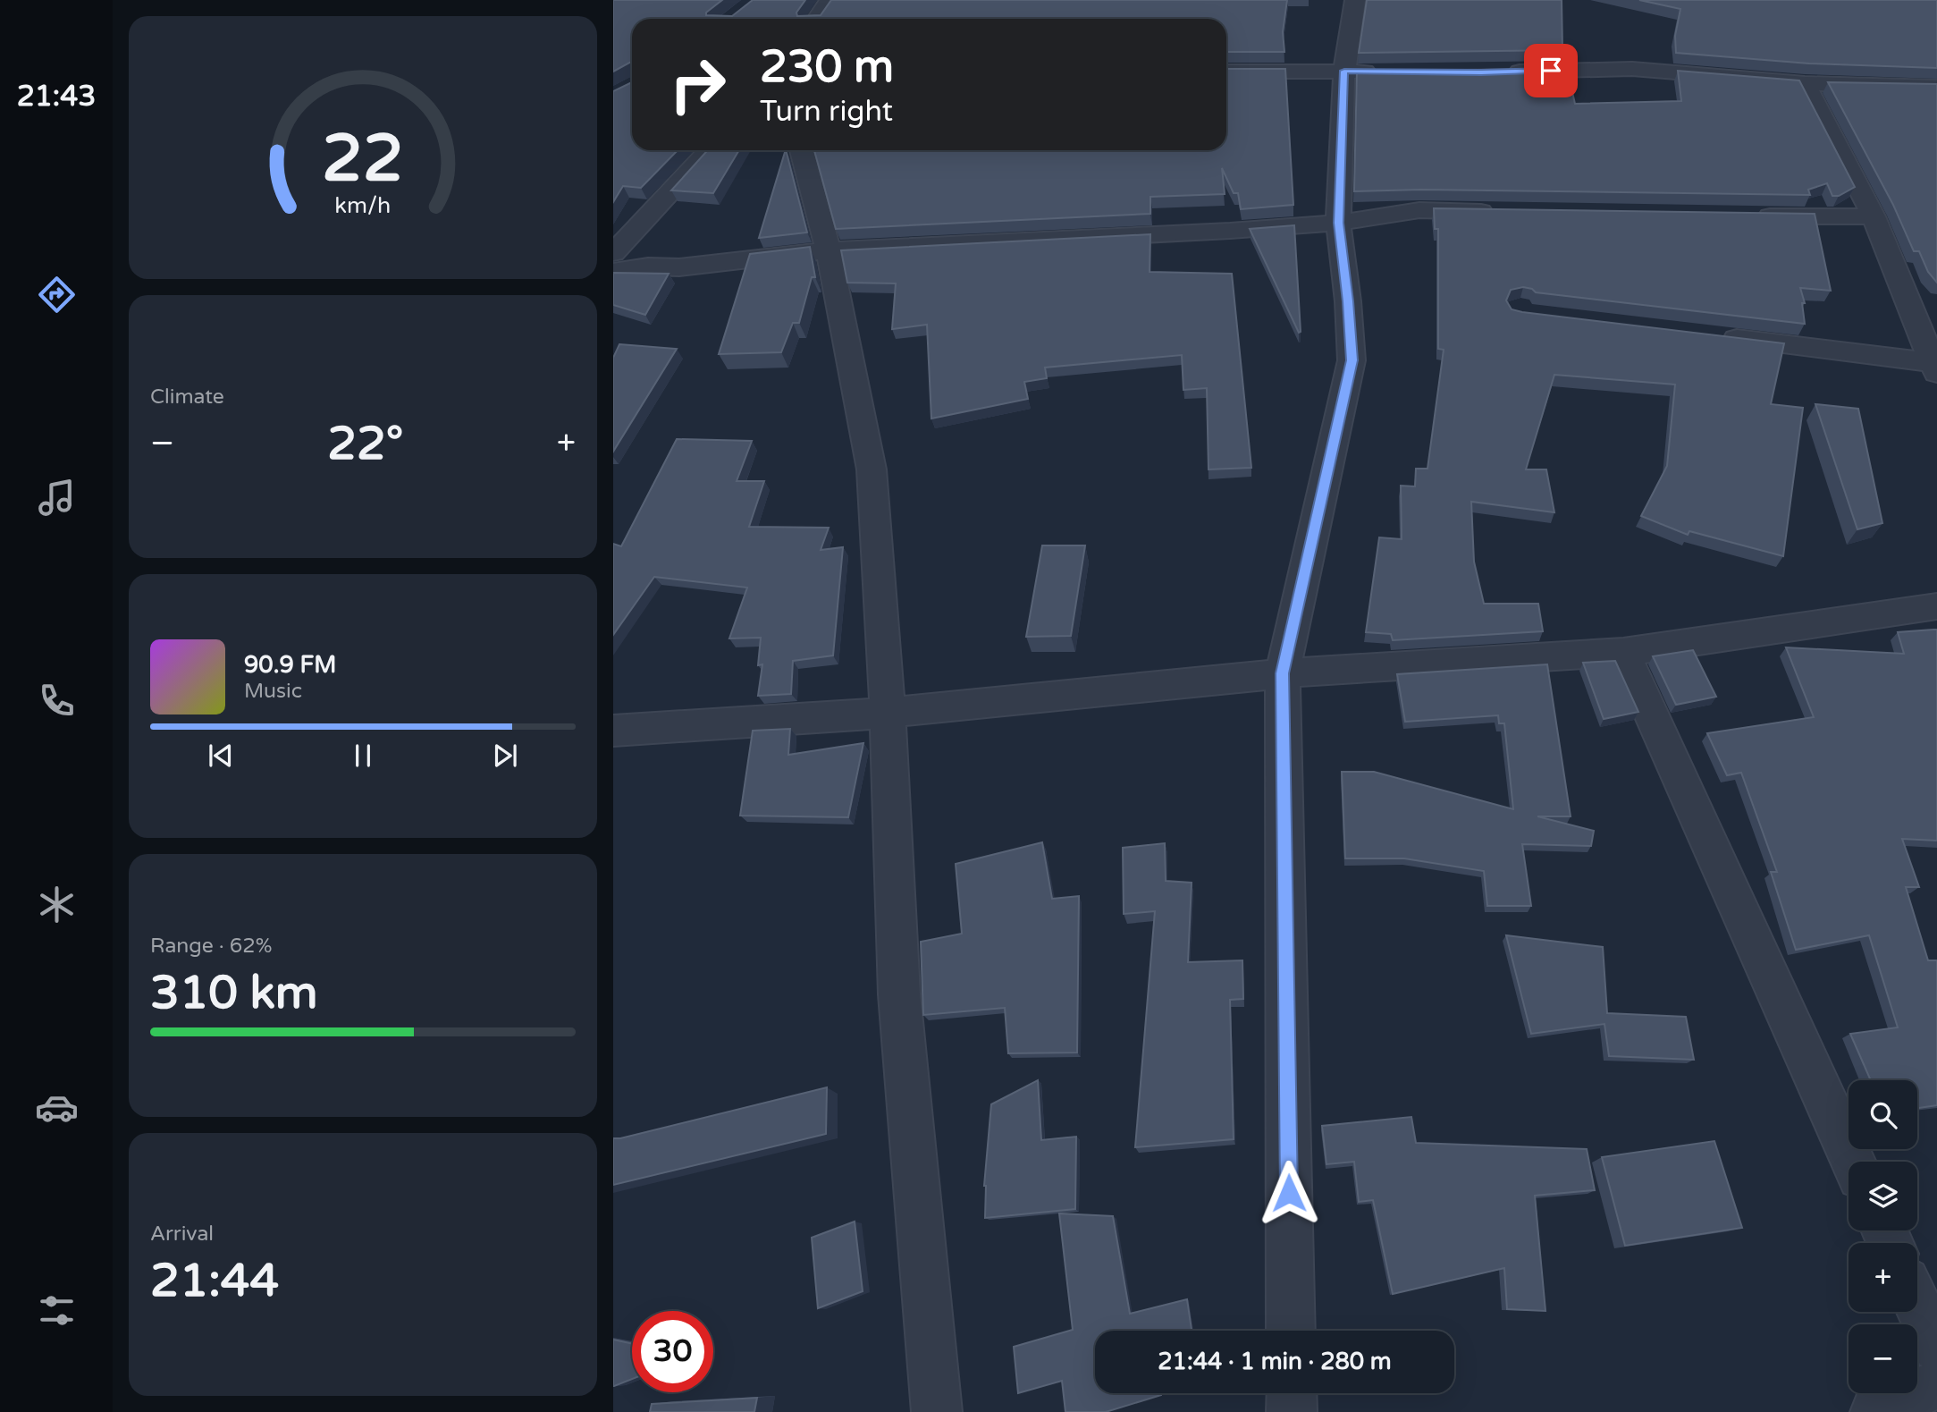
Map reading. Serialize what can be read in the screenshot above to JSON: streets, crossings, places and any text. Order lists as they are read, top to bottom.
{
  "page": {
    "tabs": "21:43",
    "turn": ["230 m", "Turn right"],
    "tile": [
      "Climate",
      ["Range · 62%", "310 km"],
      ["Arrival", "21:44"]
    ],
    "heat": ["−", "22°", "+"],
    "song": ["90.9 FM", "Music"],
    "map_buttons": ["+", "−"],
    "limit": "30",
    "trip": "21:44 · 1 min · 280 m",
    "gauge": ["22", "km/h"]
  }
}
